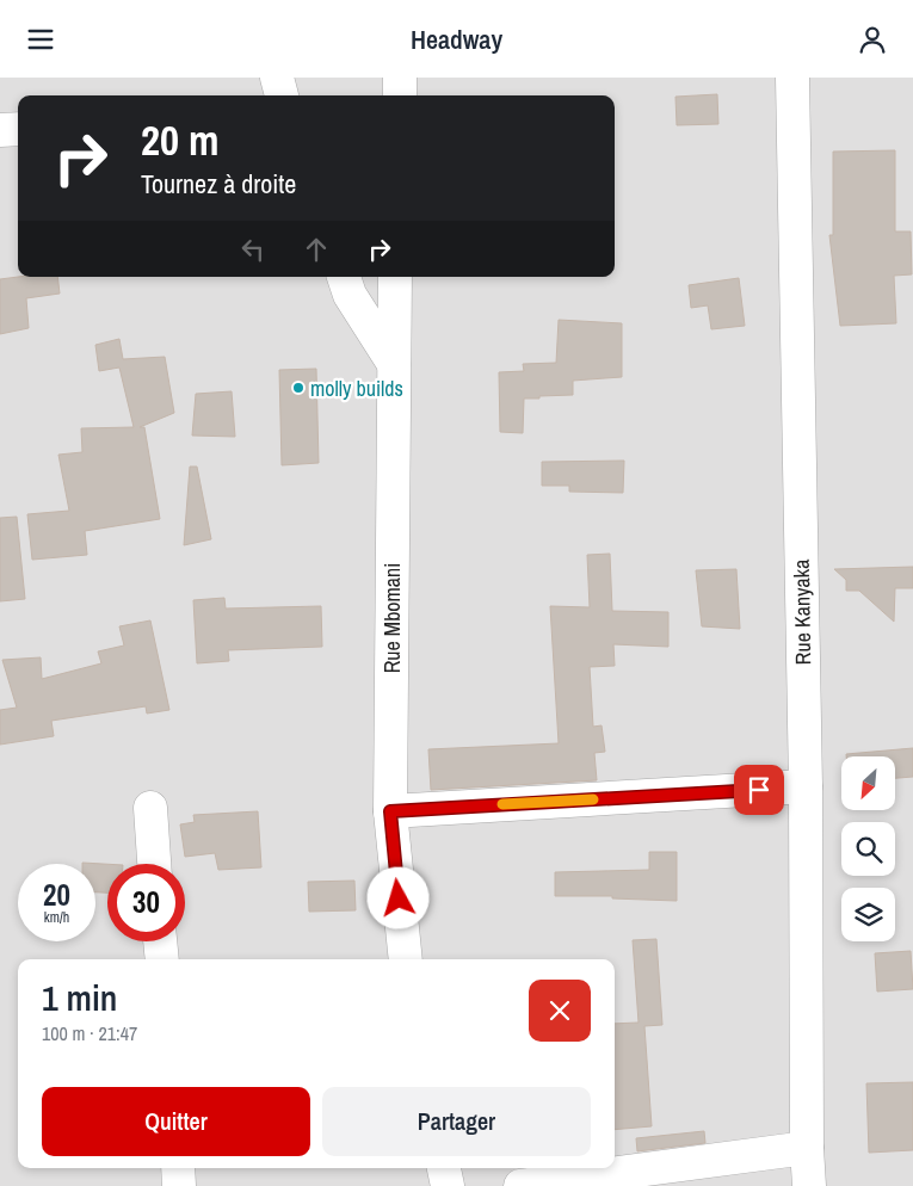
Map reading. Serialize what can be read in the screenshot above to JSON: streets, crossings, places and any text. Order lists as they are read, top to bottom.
{
  "streets": {
    "street": ["Rue Kanyaka", "Rue Mbomani"]
  },
  "places": ["molly builds"],
  "north": "bottom left",
  "page": {
    "header": "Headway",
    "turn": ["20 m", "Tournez à droite"],
    "speed": "20 km/h",
    "limit": "30",
    "heading": ["1 min", "100 m · 21:47"],
    "buttons": ["Quitter", "Partager"]
  }
}
